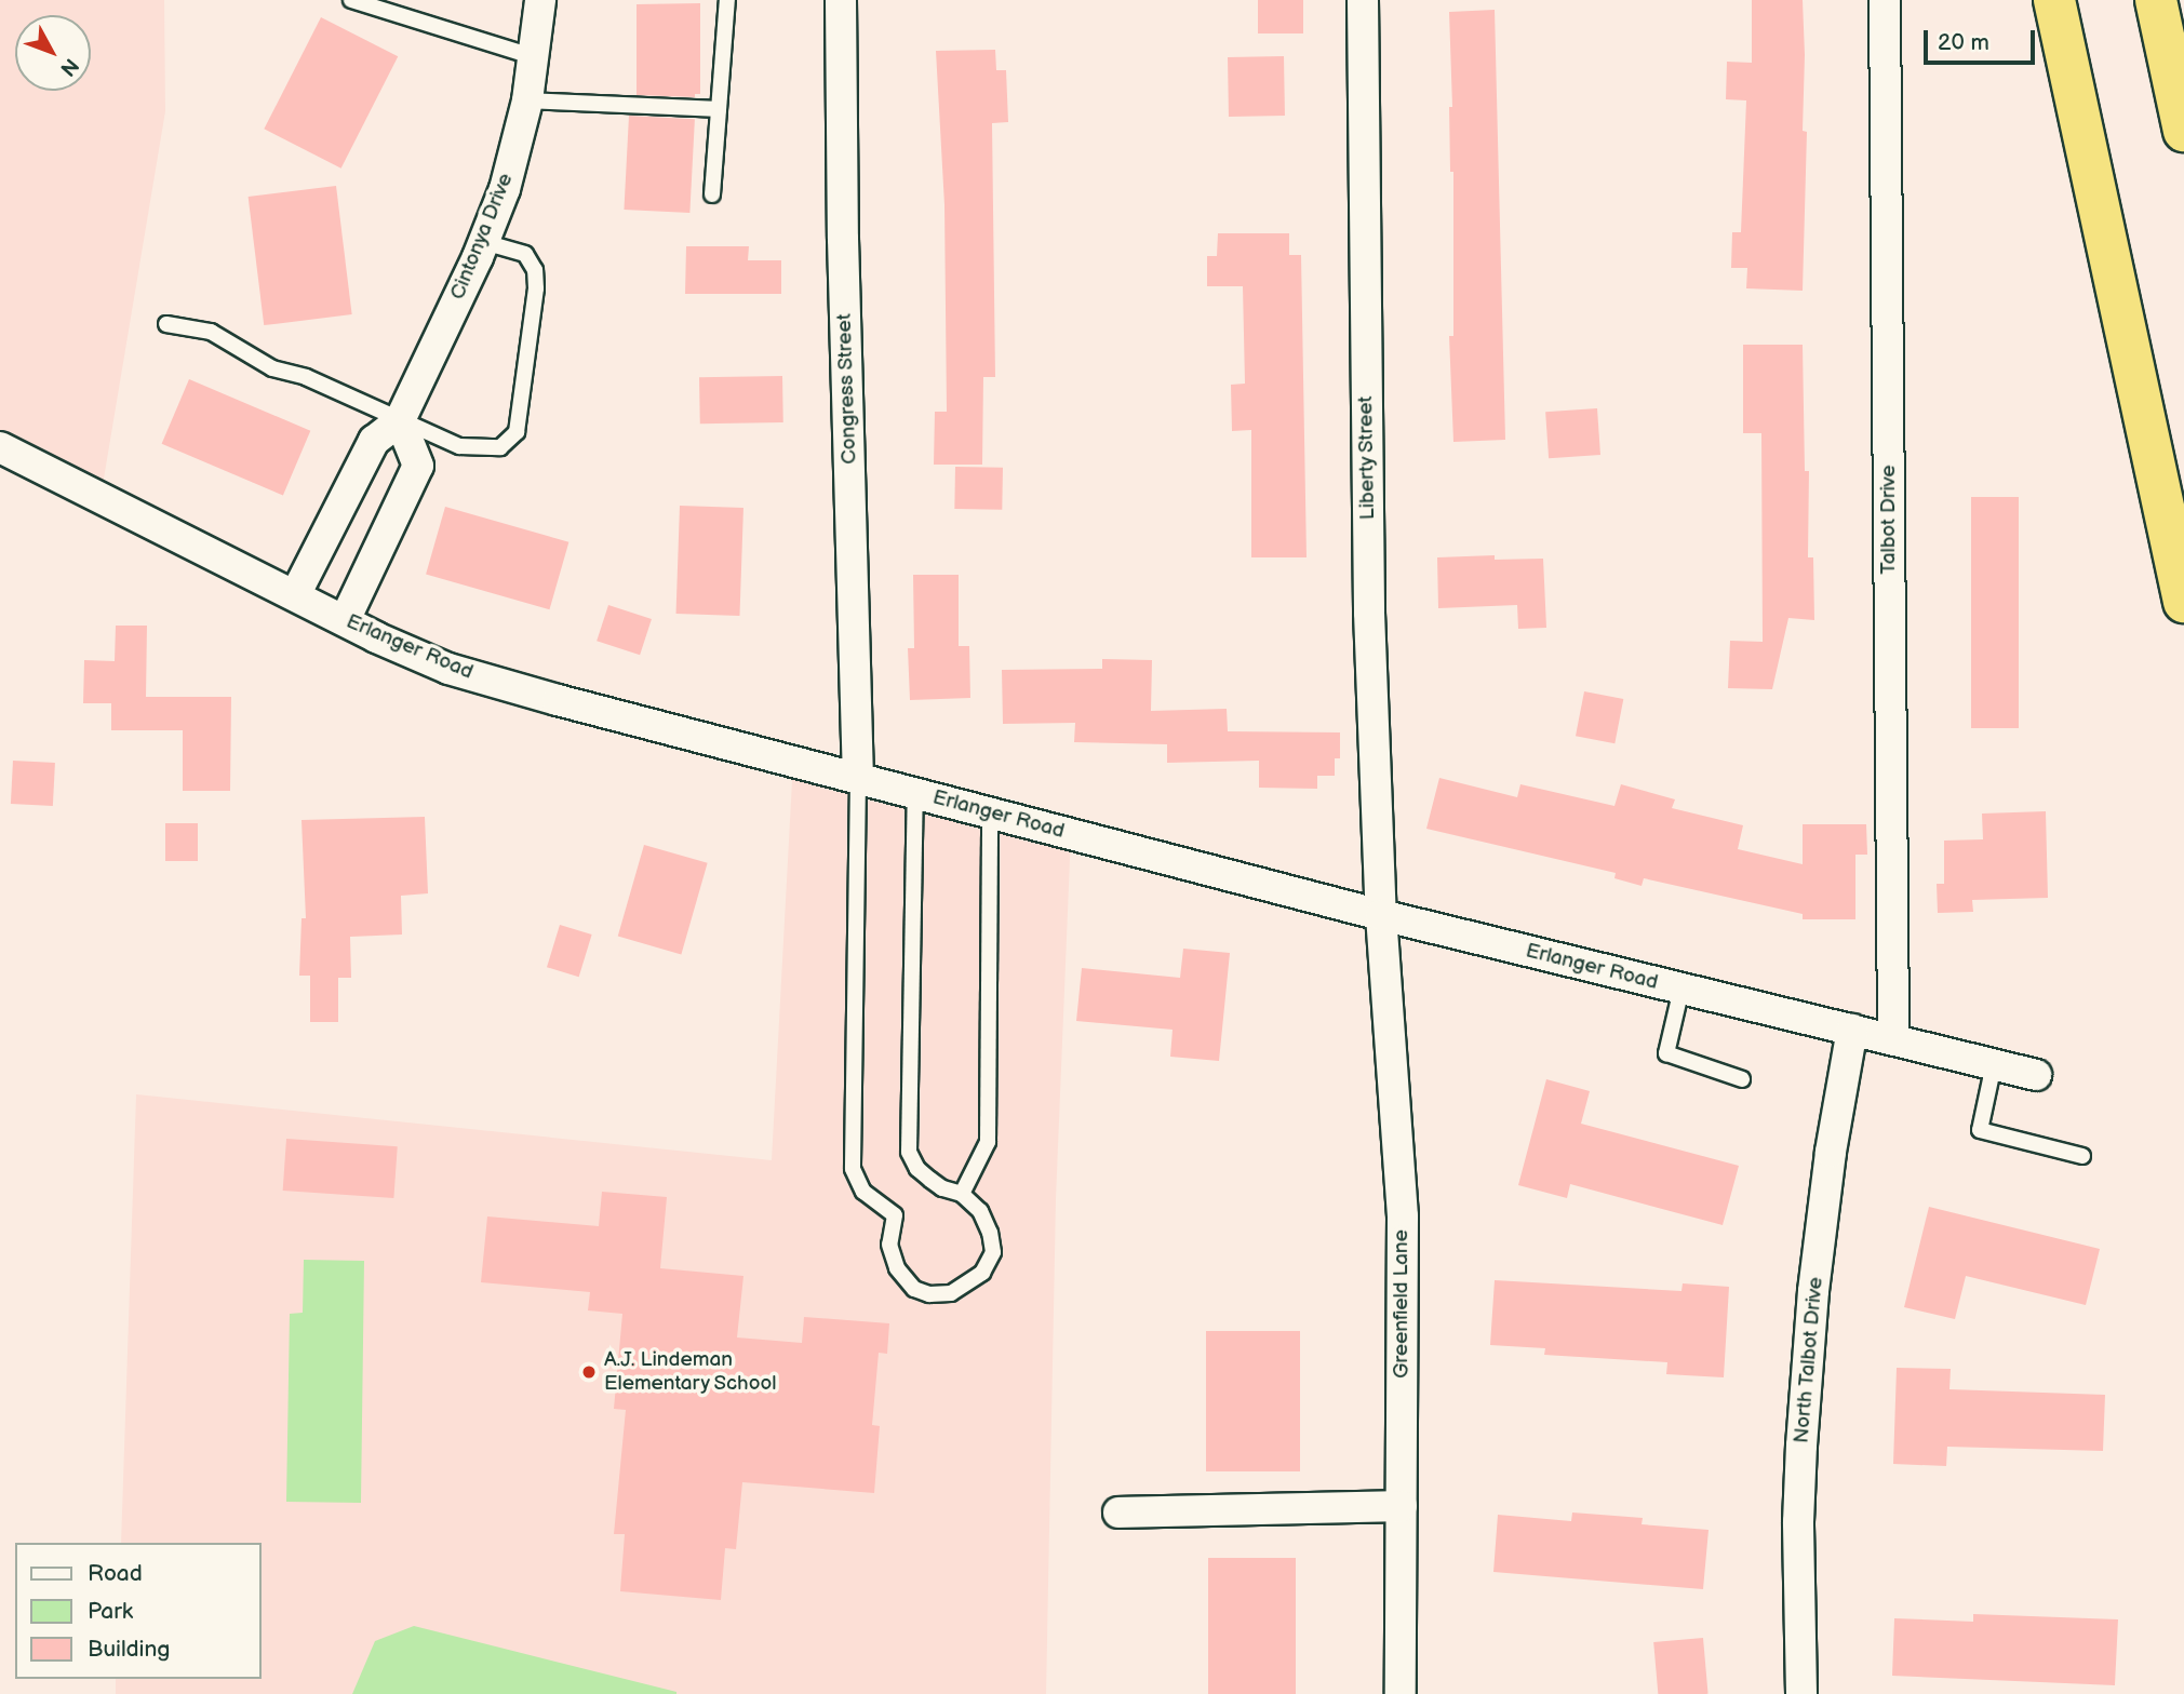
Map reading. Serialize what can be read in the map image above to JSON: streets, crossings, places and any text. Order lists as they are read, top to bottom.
{
  "streets": {
    "street": [
      "Cintonya Drive",
      "Congress Street",
      "Liberty Street",
      "Talbot Drive",
      "Erlanger Road",
      "Greenfield Lane",
      "North Talbot Drive"
    ]
  },
  "crossings": [
    ["Cintonya Drive", "Erlanger Road"],
    ["Congress Street", "Erlanger Road"],
    ["Liberty Street", "Erlanger Road"],
    ["Liberty Street", "Greenfield Lane"],
    ["Talbot Drive", "Erlanger Road"],
    ["Erlanger Road", "Greenfield Lane"],
    ["Erlanger Road", "North Talbot Drive"]
  ],
  "places": ["A.J. Lindeman Elementary School"],
  "legend": ["Road", "Park", "Building"],
  "scale_bar": "20 m",
  "north": "bottom right"
}
